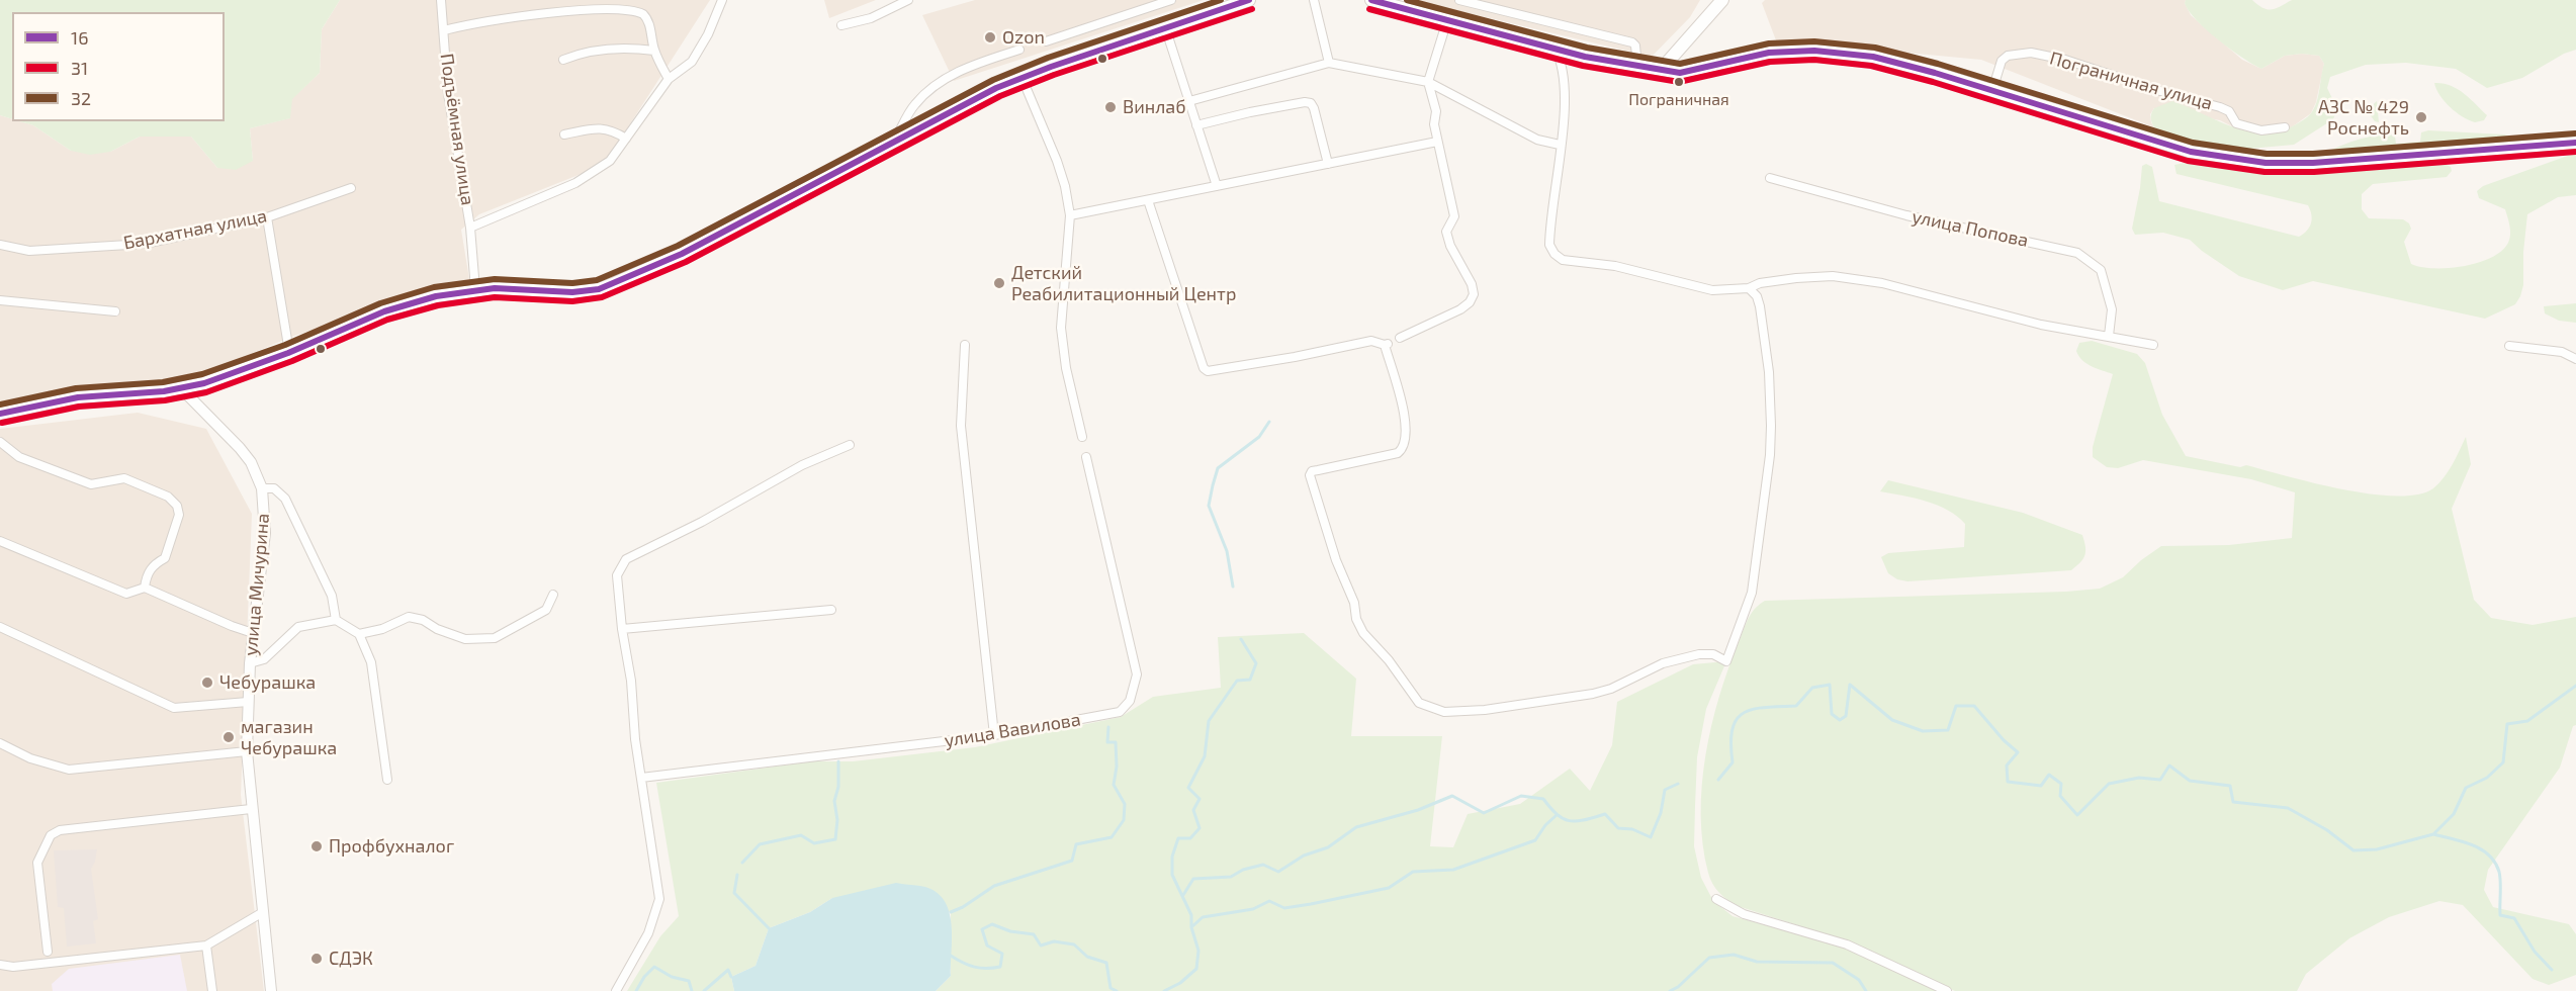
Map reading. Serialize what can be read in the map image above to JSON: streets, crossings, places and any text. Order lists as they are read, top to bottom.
{
  "streets": {
    "street": [
      "Пограничная улица",
      "Подъёмная улица",
      "улица Попова",
      "Бархатная улица",
      "улица Мичурина",
      "улица Вавилова"
    ]
  },
  "places": [
    "Ozon",
    "Пограничная",
    "Винлаб",
    "АЗС № 429 Роснефть",
    "Детский Реабилитационный Центр",
    "Чебурашка",
    "магазин Чебурашка",
    "Профбухналог",
    "СДЭК"
  ],
  "lines": ["transit line 16", "transit line 32", "transit line 31"],
  "legend": ["16", "31", "32"]
}
